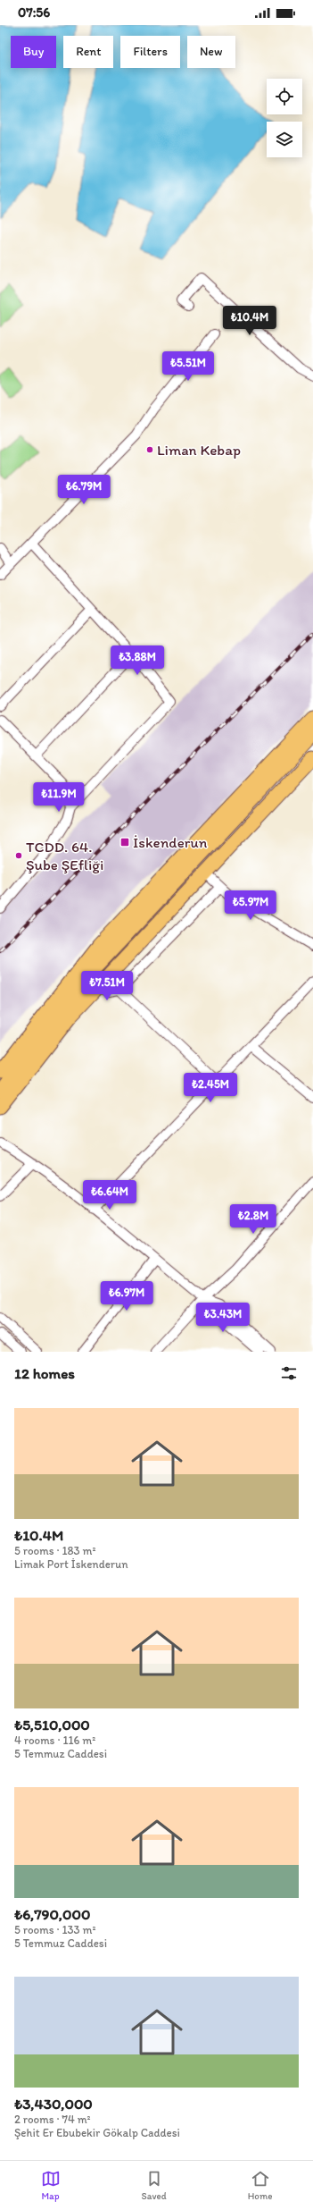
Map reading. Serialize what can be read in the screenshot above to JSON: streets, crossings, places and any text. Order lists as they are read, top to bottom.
{
  "places": {
    "other": ["Liman Kebap", "TCDD. 64. Şube ŞEfliği"],
    "transit": ["İskenderun"]
  },
  "page": {
    "status": "07:56",
    "chip": [
      "Buy",
      "Rent",
      "Filters",
      "New"
    ],
    "price": [
      "₺10.4M",
      "₺5.51M",
      "₺6.79M",
      "₺3.88M",
      "₺11.9M",
      "₺5.97M",
      "₺7.51M",
      "₺2.45M",
      "₺6.64M",
      "₺2.8M",
      "₺6.97M",
      "₺3.43M"
    ],
    "heading": "12 homes",
    "list": [
      {
        "name": "₺10.4M",
        "note": "5 rooms · 183 m² · Limak Port İskenderun"
      },
      {
        "name": "₺5,510,000",
        "note": "4 rooms · 116 m² · 5 Temmuz Caddesi"
      },
      {
        "name": "₺6,790,000",
        "note": "5 rooms · 133 m² · 5 Temmuz Caddesi"
      },
      {
        "name": "₺3,430,000",
        "note": "2 rooms · 74 m² · Şehit Er Ebubekir Gökalp Caddesi"
      }
    ],
    "tabs": ["Map", "Saved", "Home"]
  }
}
